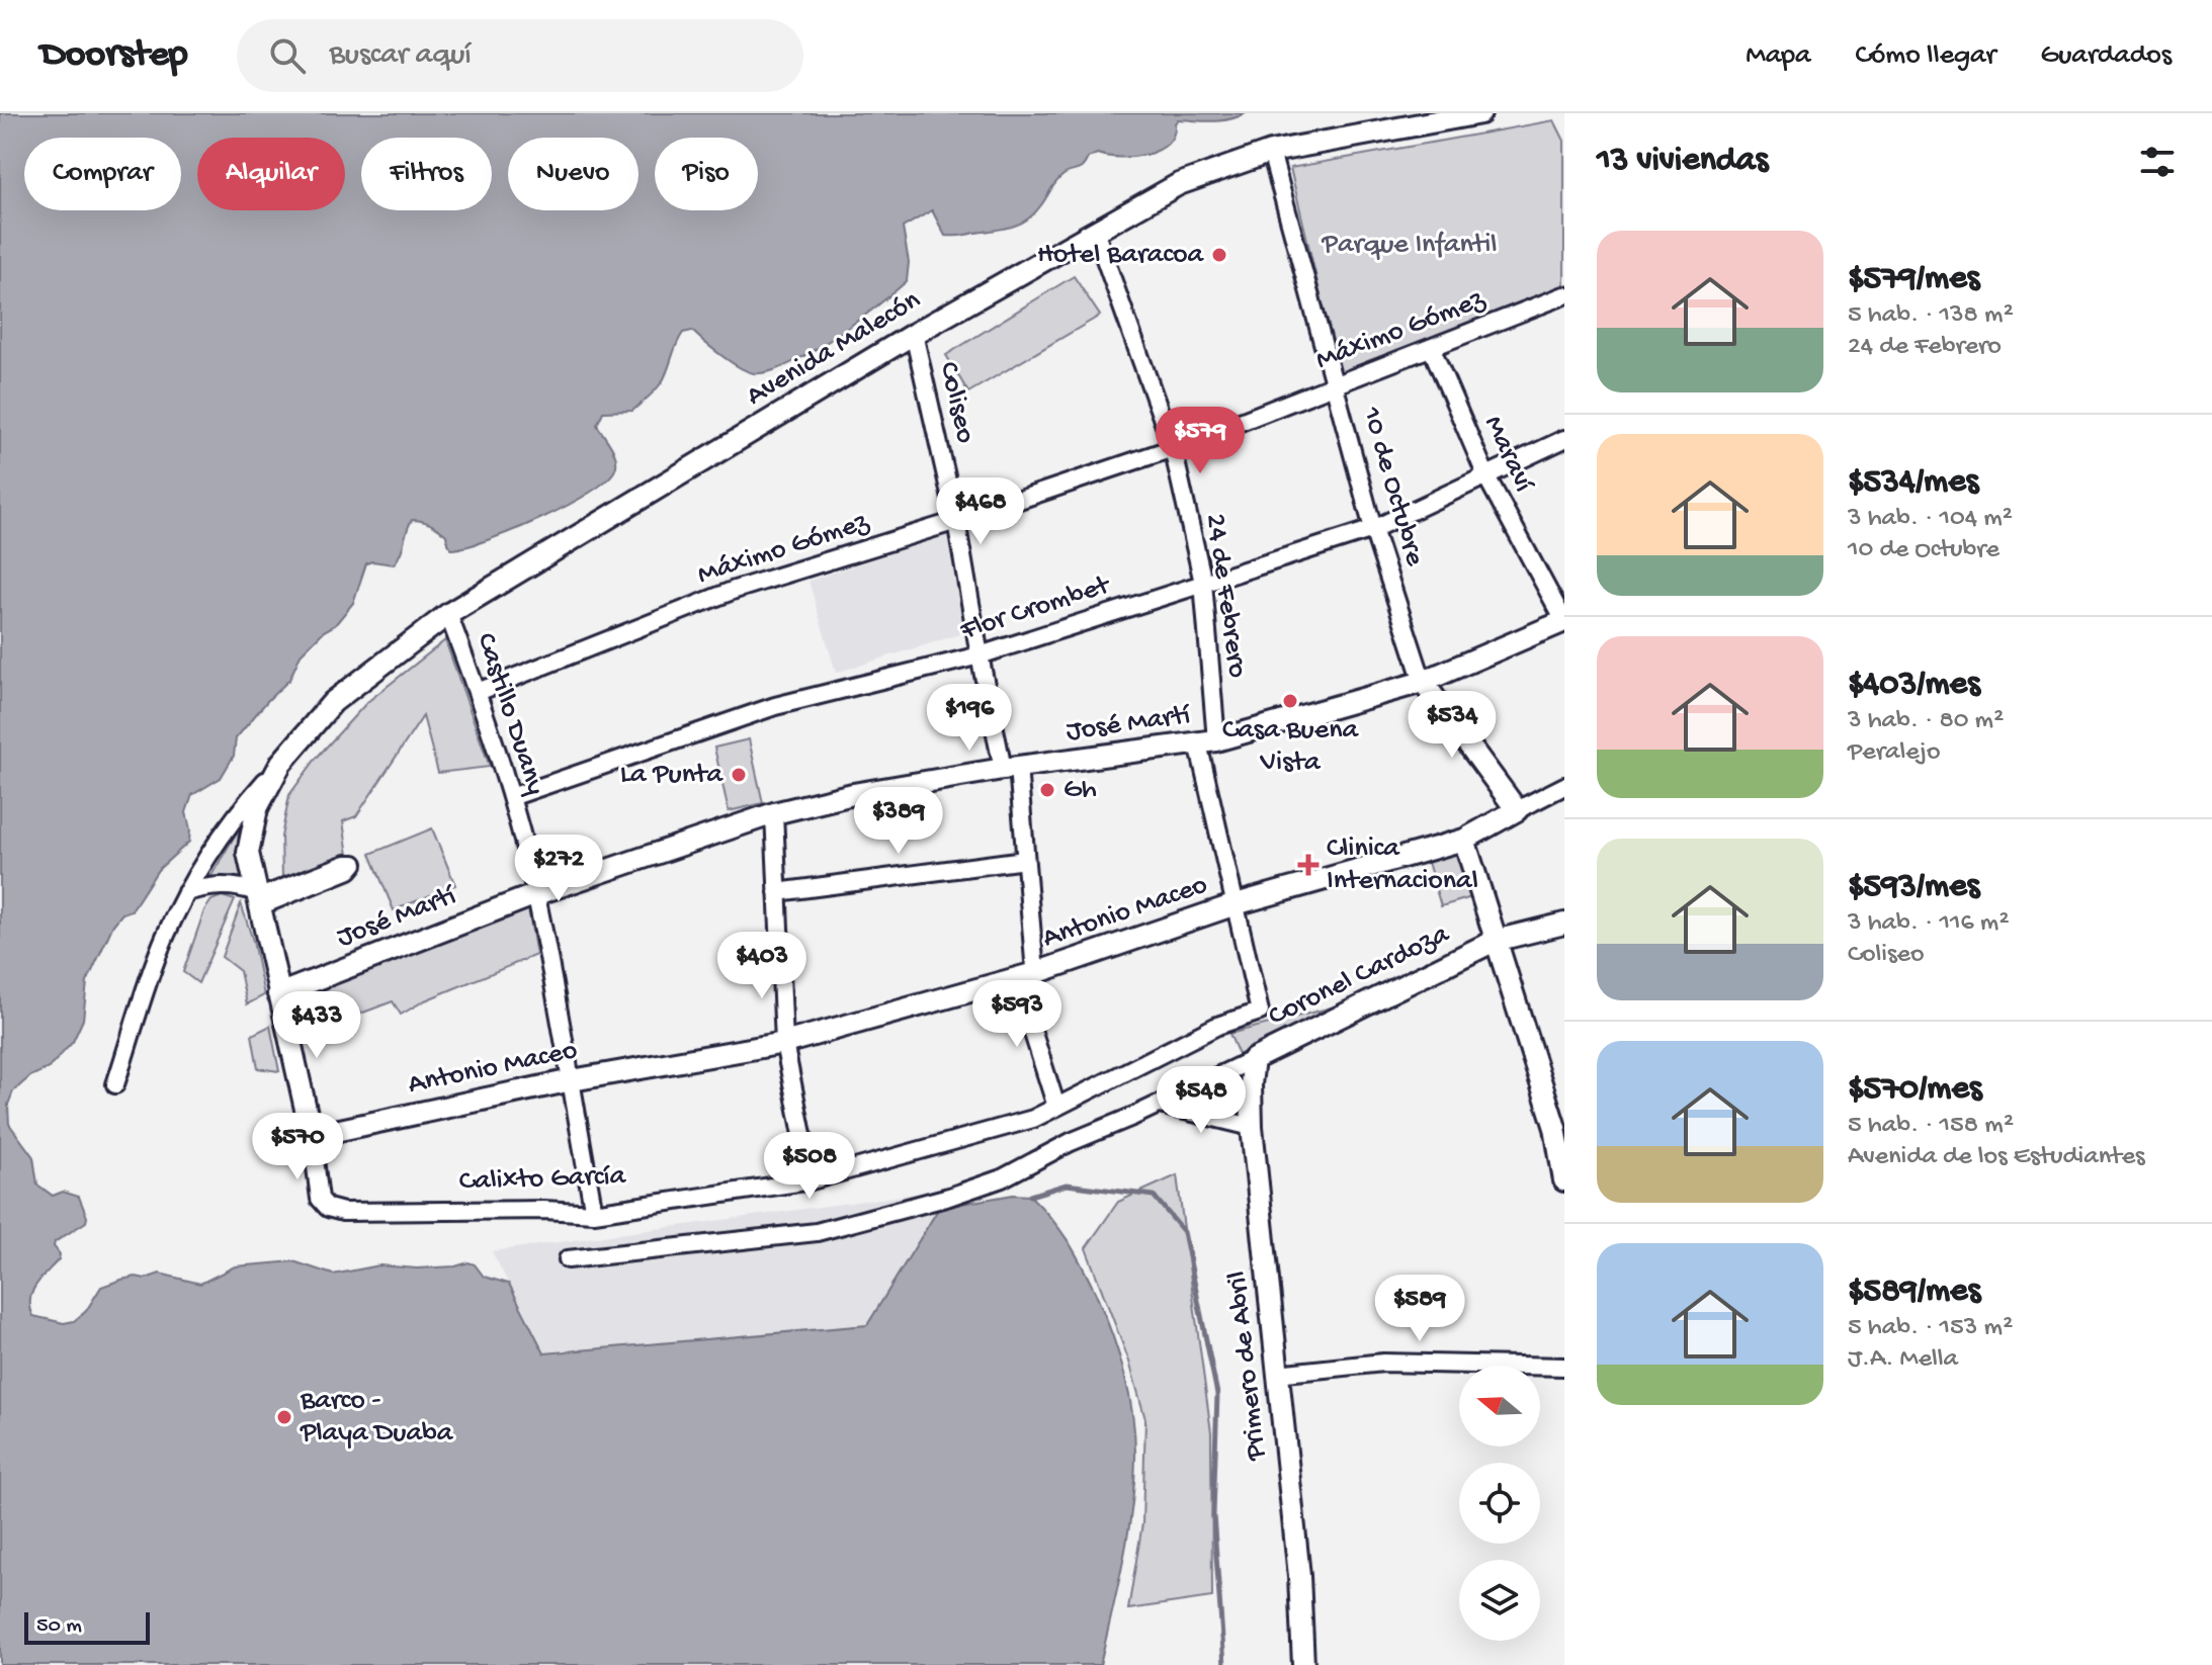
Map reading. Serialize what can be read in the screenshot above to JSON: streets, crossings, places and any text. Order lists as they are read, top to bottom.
{
  "streets": {
    "main road": [
      "Avenida Malecón",
      "10 de Octubre",
      "José Martí",
      "Antonio Maceo",
      "Coronel Cardoza",
      "Primero de Abril"
    ],
    "street": [
      "Máximo Gómez",
      "Coliseo",
      "Maraví",
      "24 de Febrero",
      "Flor Crombet",
      "Castillo Duany",
      "Calixto García"
    ]
  },
  "crossings": [
    ["Máximo Gómez", "Coliseo"],
    ["Máximo Gómez", "Maraví"],
    ["Máximo Gómez", "10 de Octubre"],
    ["Máximo Gómez", "24 de Febrero"],
    ["Máximo Gómez", "Castillo Duany"],
    ["Avenida Malecón", "Coliseo"],
    ["Avenida Malecón", "10 de Octubre"],
    ["Avenida Malecón", "24 de Febrero"],
    ["Avenida Malecón", "Castillo Duany"],
    ["Coliseo", "Flor Crombet"],
    ["Coliseo", "José Martí"],
    ["Coliseo", "Antonio Maceo"],
    ["Coliseo", "Calixto García"],
    ["Maraví", "Flor Crombet"],
    ["Maraví", "José Martí"],
    ["10 de Octubre", "Flor Crombet"],
    ["10 de Octubre", "José Martí"],
    ["10 de Octubre", "Antonio Maceo"],
    ["24 de Febrero", "Flor Crombet"],
    ["24 de Febrero", "José Martí"],
    ["24 de Febrero", "Antonio Maceo"],
    ["24 de Febrero", "Calixto García"],
    ["Flor Crombet", "Castillo Duany"],
    ["Castillo Duany", "José Martí"],
    ["Castillo Duany", "Antonio Maceo"],
    ["Castillo Duany", "Calixto García"],
    ["Antonio Maceo", "Calixto García"],
    ["Coronel Cardoza", "Primero de Abril"]
  ],
  "parks": ["Parque Infantil"],
  "places": {
    "other": [
      "Hotel Baracoa",
      "Casa Buena Vista",
      "La Punta",
      "Gh",
      "Barco - Playa Duaba"
    ],
    "health": ["Clinica Internacional"]
  },
  "scale_bar": "50 m",
  "north": "left",
  "page": {
    "header": "Doorstep",
    "search": "Buscar aquí",
    "nav": ["Mapa", "Cómo llegar", "Guardados"],
    "heading": "13 viviendas",
    "chip": [
      "Comprar",
      "Alquilar",
      "Filtros",
      "Nuevo",
      "Piso"
    ],
    "list": [
      {
        "name": "$579/mes",
        "note": "5 hab. · 138 m² · 24 de Febrero"
      },
      {
        "name": "$534/mes",
        "note": "3 hab. · 104 m² · 10 de Octubre"
      },
      {
        "name": "$403/mes",
        "note": "3 hab. · 80 m² · Peralejo"
      },
      {
        "name": "$593/mes",
        "note": "3 hab. · 116 m² · Coliseo"
      },
      {
        "name": "$570/mes",
        "note": "5 hab. · 158 m² · Avenida de los Estudiantes"
      },
      {
        "name": "$589/mes",
        "note": "5 hab. · 153 m² · J.A. Mella"
      }
    ],
    "price": [
      "$579",
      "$468",
      "$196",
      "$534",
      "$389",
      "$272",
      "$403",
      "$593",
      "$433",
      "$548",
      "$570",
      "$508",
      "$589"
    ],
    "scale": "50 m"
  }
}
